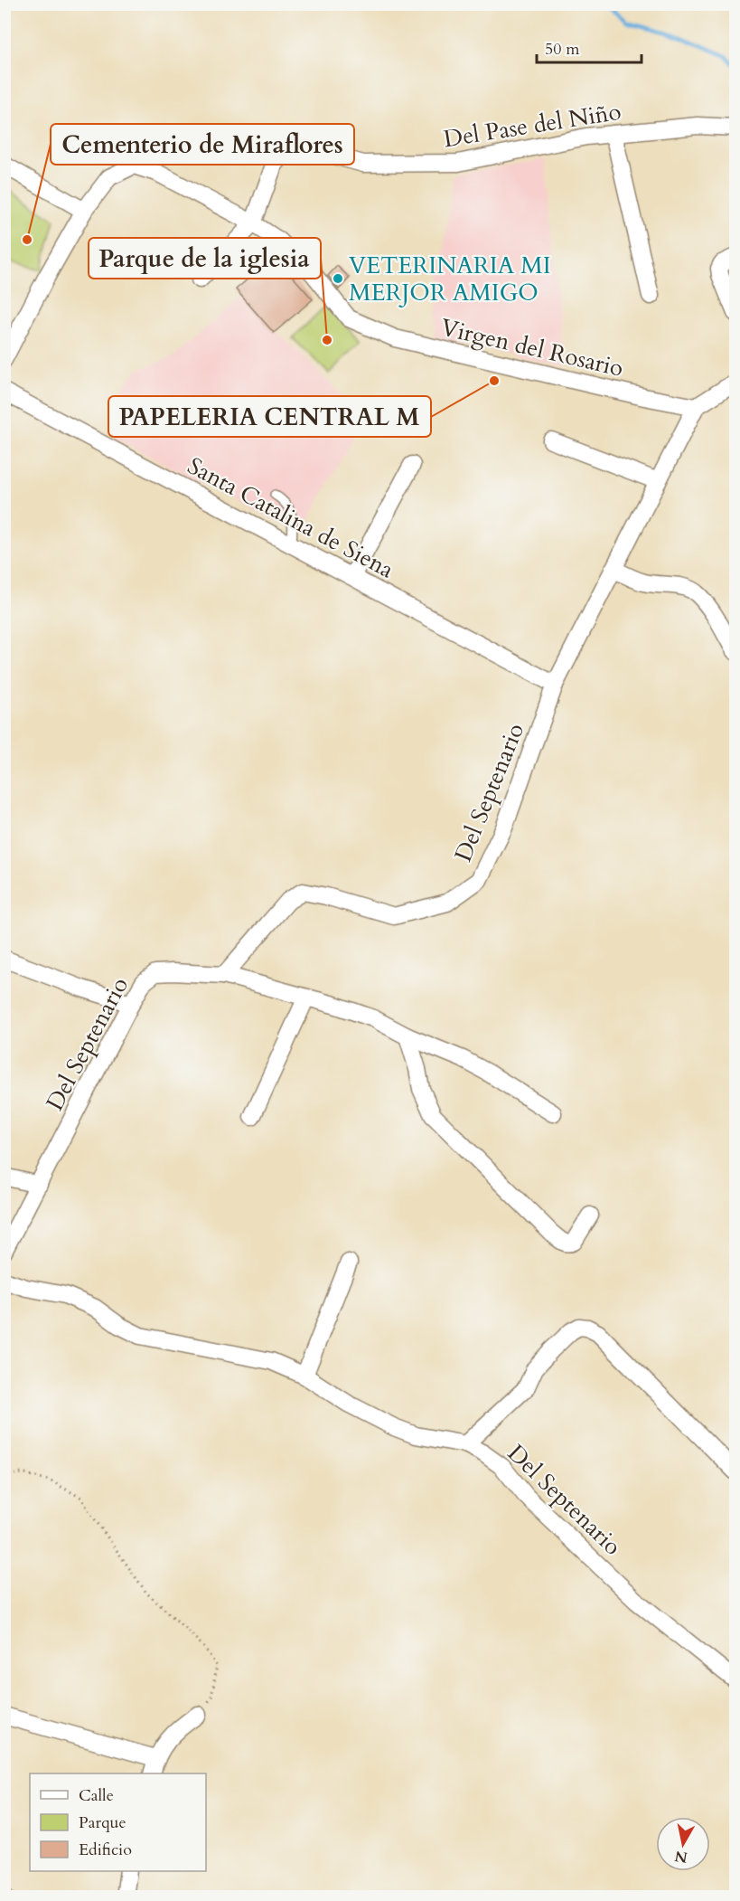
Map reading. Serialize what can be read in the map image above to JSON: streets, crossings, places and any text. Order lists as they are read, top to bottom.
{
  "streets": {
    "street": [
      "Del Pase del Niño",
      "Virgen del Rosario",
      "Santa Catalina de Siena",
      "Del Septenario"
    ]
  },
  "crossings": [
    ["Del Pase del Niño", "Virgen del Rosario"],
    ["Virgen del Rosario", "Del Septenario"],
    ["Santa Catalina de Siena", "Del Septenario"]
  ],
  "places": [
    "Cementerio de Miraflores",
    "VETERINARIA MI MERJOR AMIGO",
    "Parque de la iglesia",
    "PAPELERIA CENTRAL M"
  ],
  "legend": ["Calle", "Parque", "Edificio"],
  "scale_bar": "50 m",
  "north": "bottom"
}
